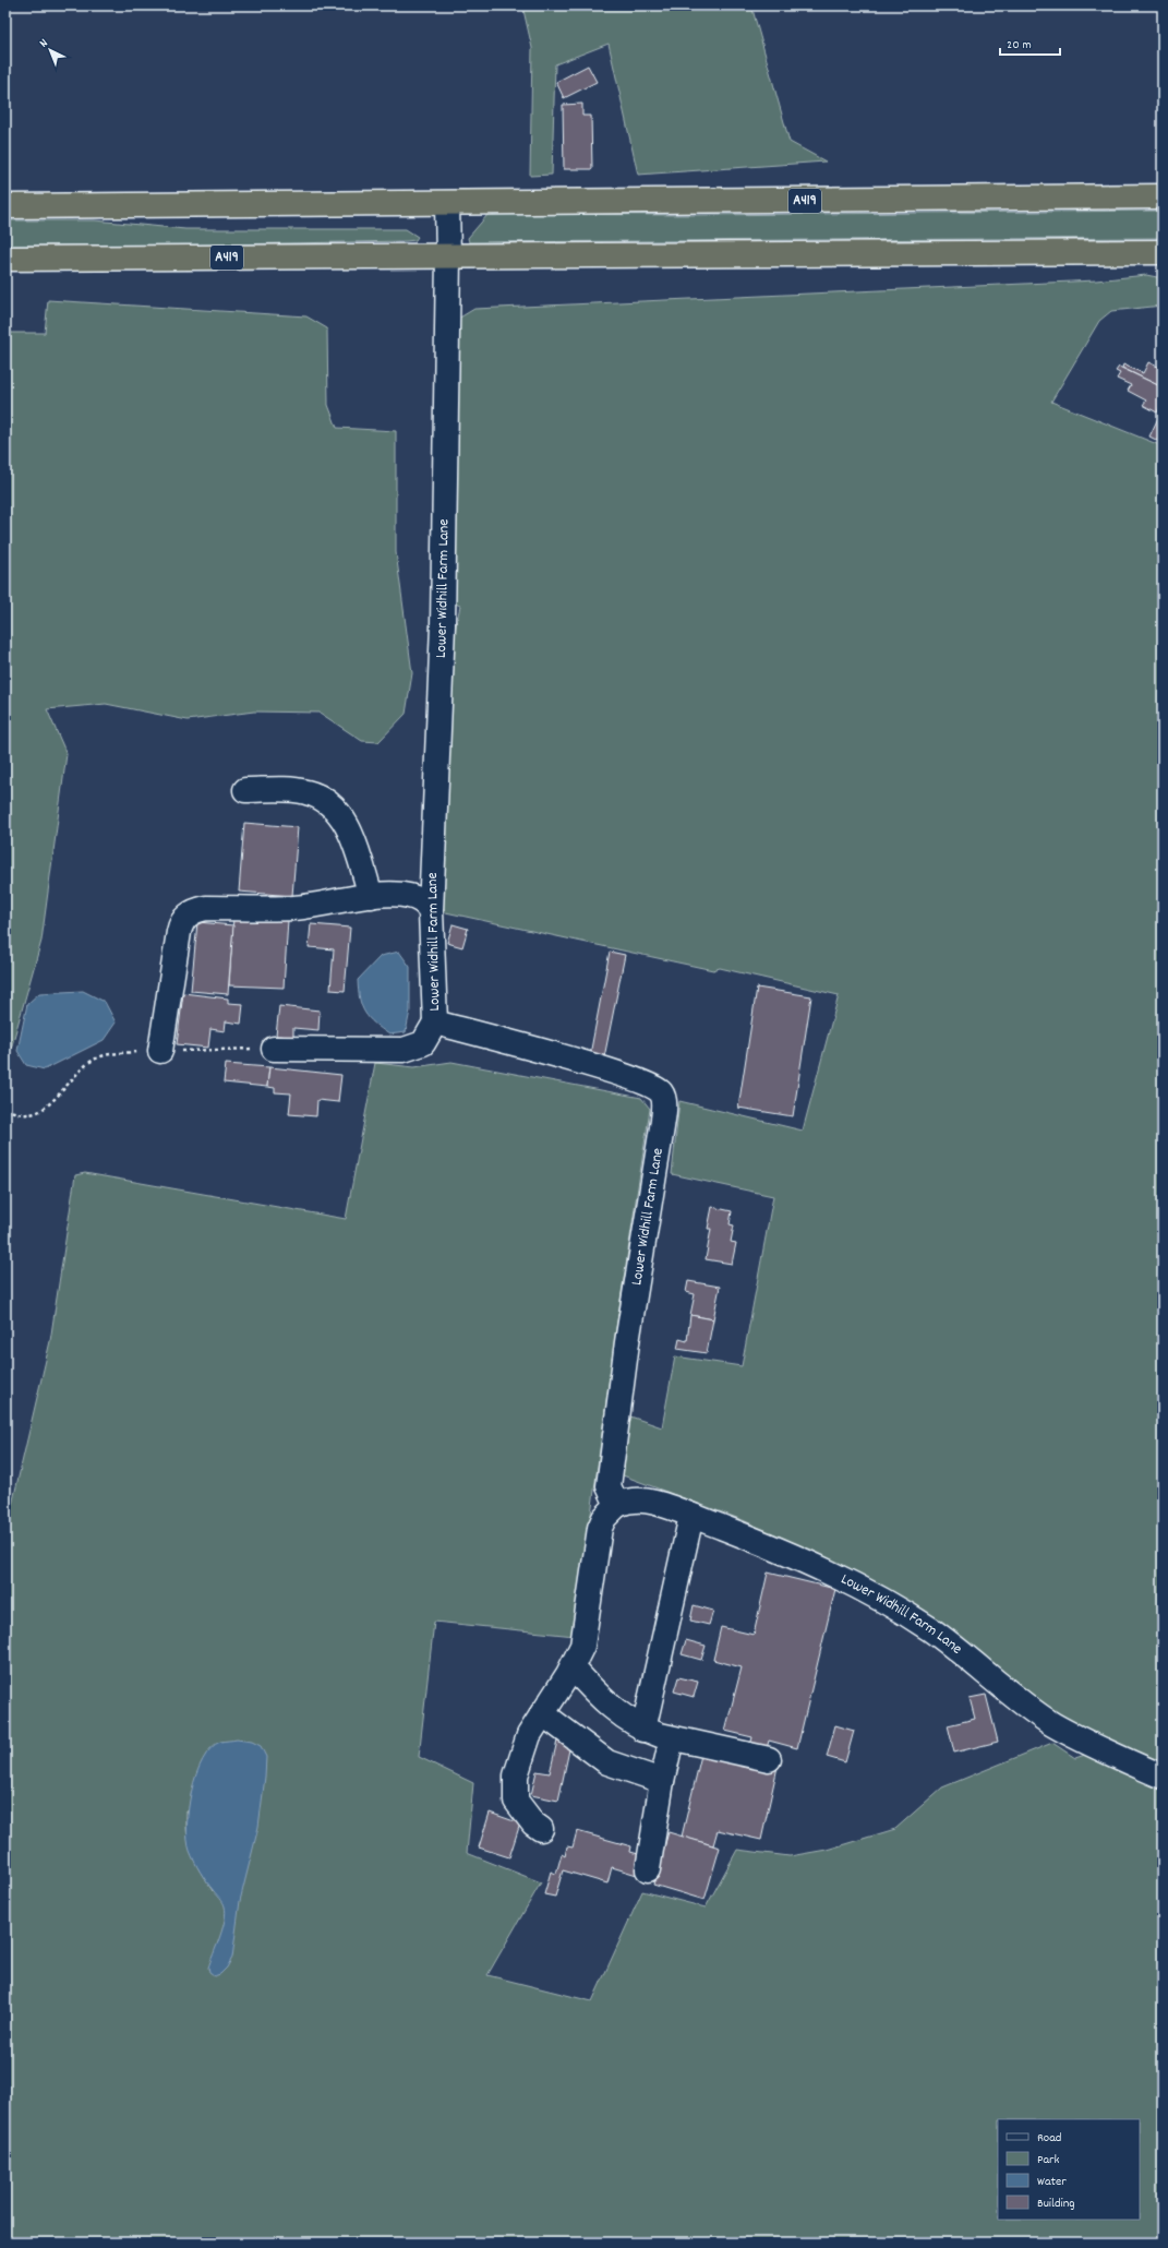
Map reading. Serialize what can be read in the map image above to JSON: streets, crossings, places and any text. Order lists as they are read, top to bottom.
{
  "streets": {
    "highway": ["A419"],
    "lane": ["Lower Widhill Farm Lane"]
  },
  "crossings": [
    ["A419", "Lower Widhill Farm Lane"]
  ],
  "legend": [
    "Road",
    "Park",
    "Water",
    "Building"
  ],
  "scale_bar": "20 m",
  "north": "top left"
}
